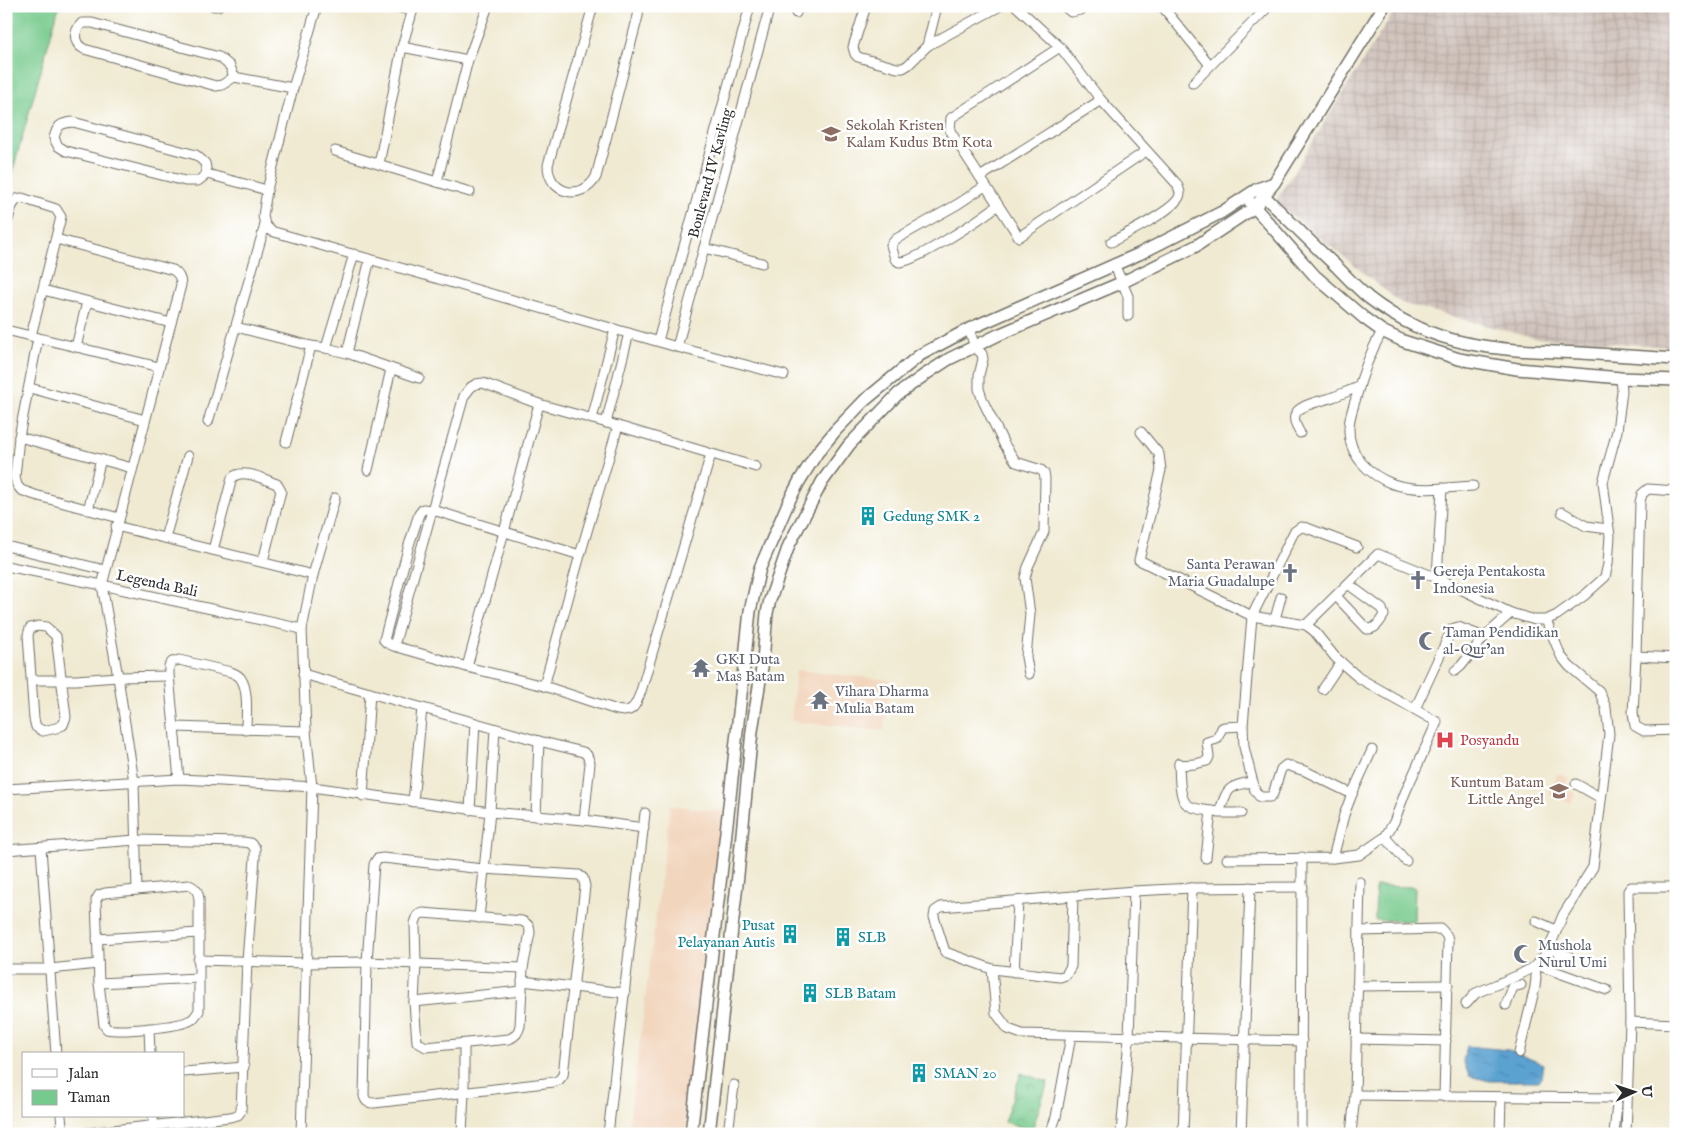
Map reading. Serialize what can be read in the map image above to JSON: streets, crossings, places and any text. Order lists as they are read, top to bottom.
{
  "streets": {
    "street": ["Boulevard IV Kavling", "Legenda Bali"]
  },
  "places": {
    "school or university": ["Sekolah Kristen Kalam Kudus Btm Kota", "Kuntum Batam Little Angel"],
    "building": [
      "Gedung SMK 2",
      "Pusat Pelayanan Autis",
      "SLB",
      "SLB Batam",
      "SMAN 20"
    ],
    "church": ["Santa Perawan Maria Guadalupe", "Gereja Pentakosta Indonesia"],
    "mosque": ["Taman Pendidikan al-Qur’an", "Mushola Nurul Umi"],
    "temple": ["GKI Duta Mas Batam", "Vihara Dharma Mulia Batam"],
    "hospital": ["Posyandu"]
  },
  "legend": ["Jalan", "Taman"],
  "north": "right"
}
